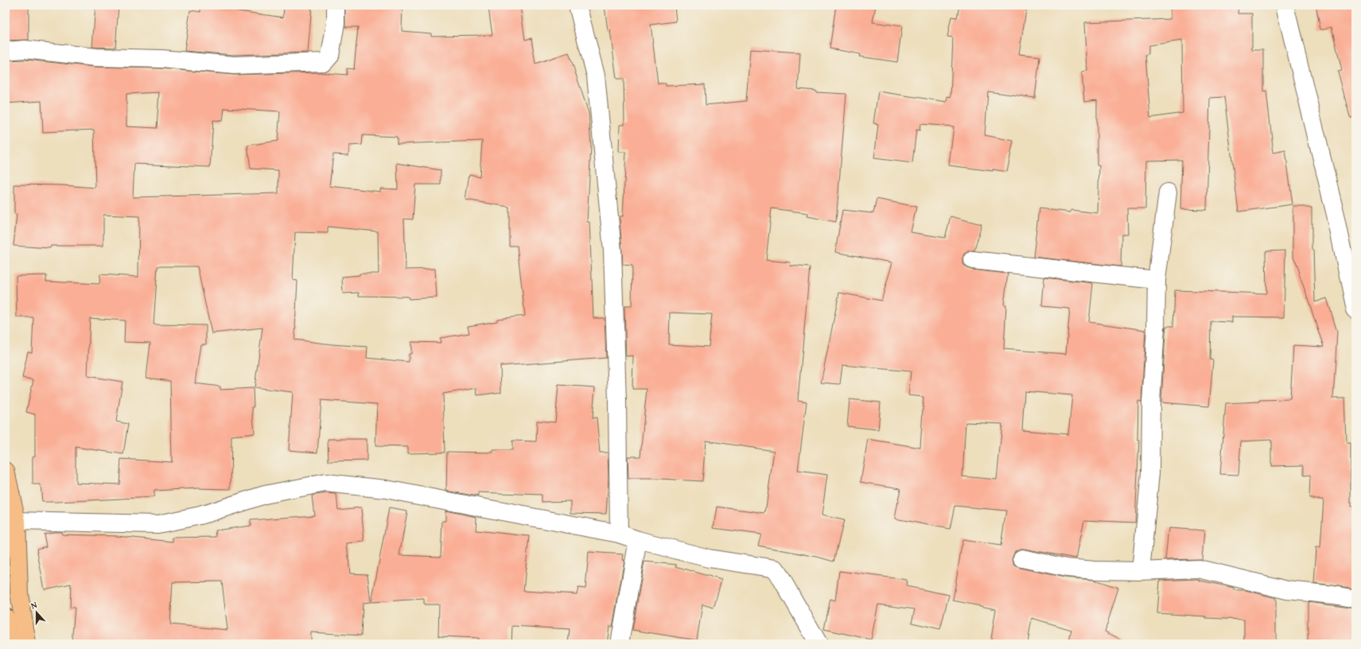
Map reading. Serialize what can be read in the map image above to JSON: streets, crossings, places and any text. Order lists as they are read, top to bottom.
{
  "north": "top"
}
